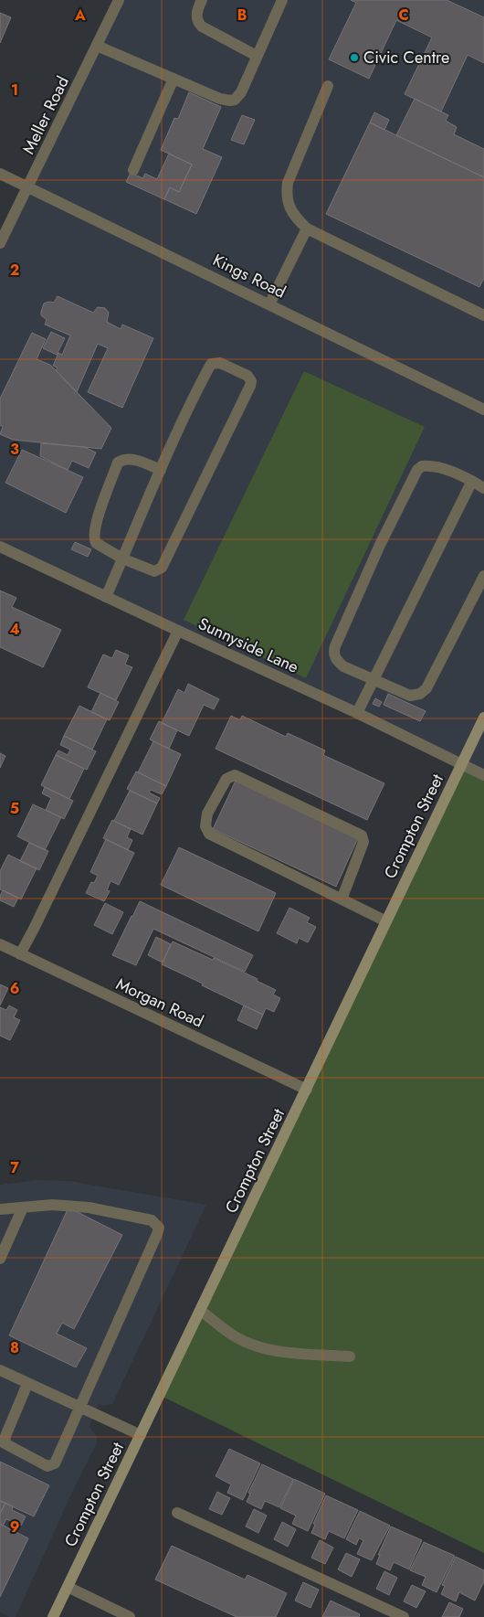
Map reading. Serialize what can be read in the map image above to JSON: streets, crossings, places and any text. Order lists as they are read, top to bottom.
{
  "streets": {
    "street": [
      "Meller Road",
      "Kings Road",
      "Sunnyside Lane",
      "Crompton Street",
      "Morgan Road"
    ]
  },
  "crossings": [
    ["Meller Road", "Kings Road"],
    ["Sunnyside Lane", "Crompton Street"],
    ["Crompton Street", "Morgan Road"]
  ],
  "places": ["Civic Centre"],
  "grid": {
    "columns": ["A", "B", "C"],
    "rows": [
      "1",
      "2",
      "3",
      "4",
      "5",
      "6",
      "7",
      "8",
      "9"
    ]
  }
}
